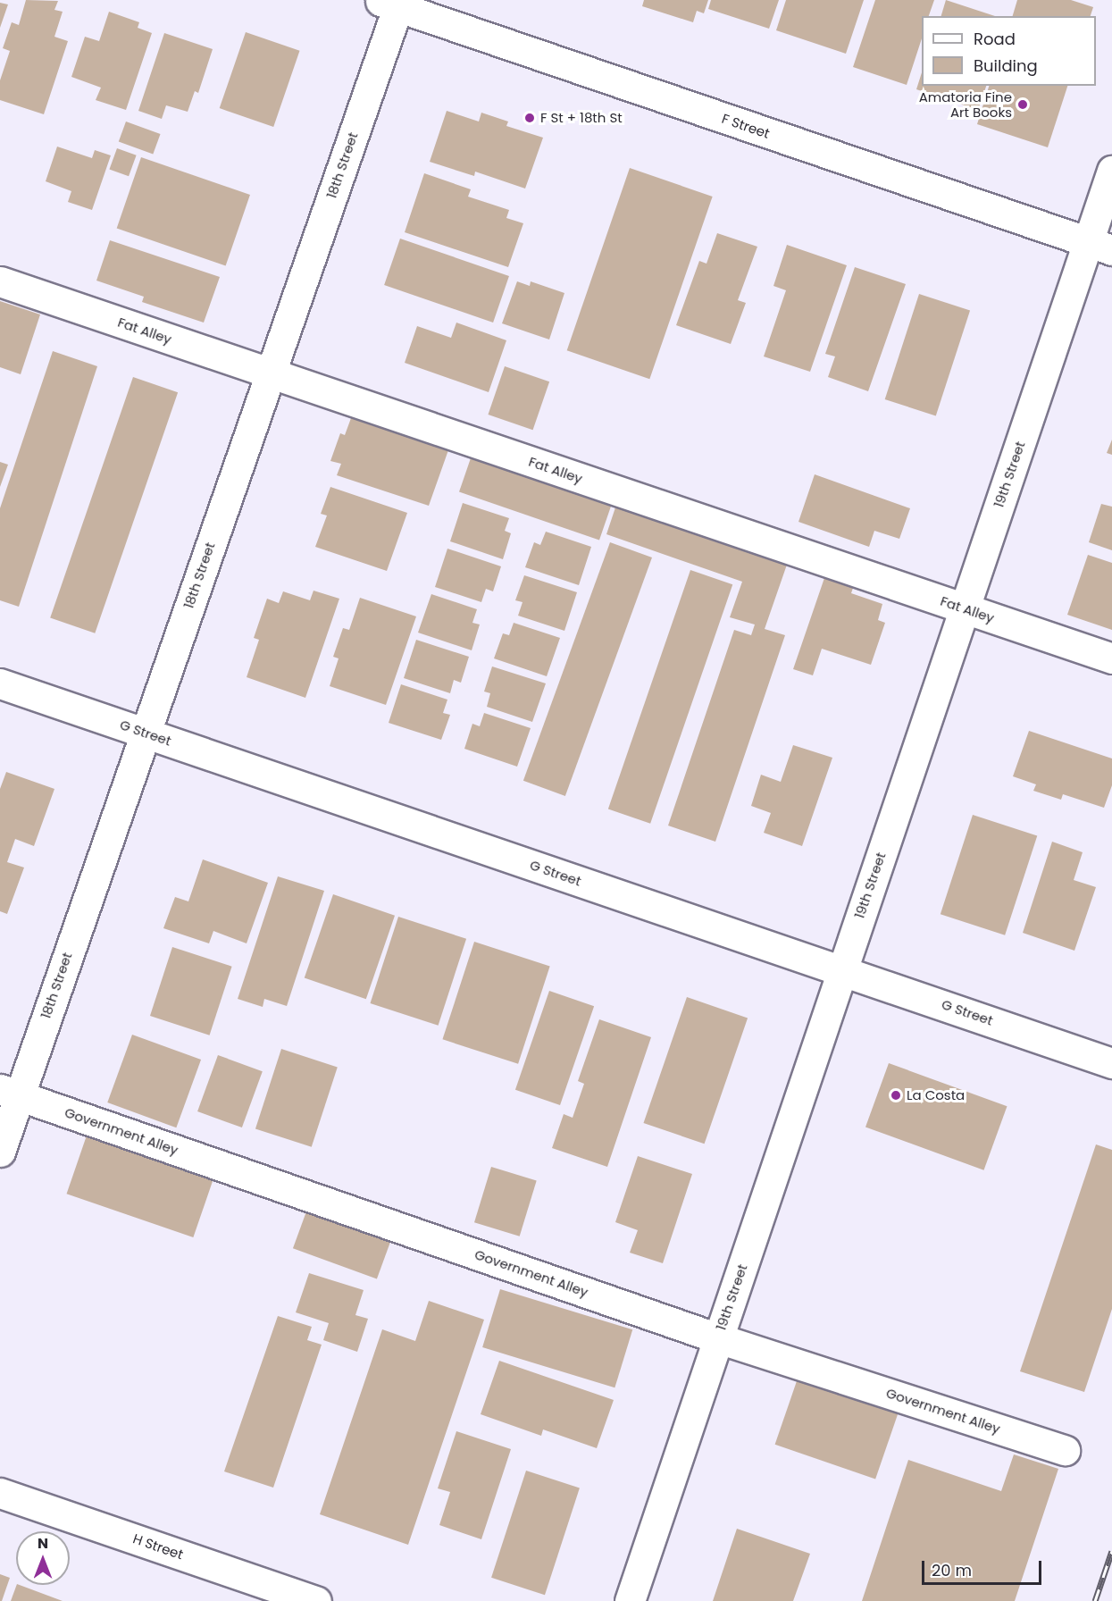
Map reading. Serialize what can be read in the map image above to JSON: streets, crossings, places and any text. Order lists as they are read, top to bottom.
{
  "streets": {
    "street": [
      "F Street",
      "18th Street",
      "Fat Alley",
      "19th Street",
      "G Street",
      "Government Alley",
      "H Street"
    ]
  },
  "crossings": [
    ["F Street", "18th Street"],
    ["F Street", "19th Street"],
    ["18th Street", "Fat Alley"],
    ["18th Street", "G Street"],
    ["18th Street", "Government Alley"],
    ["Fat Alley", "19th Street"],
    ["19th Street", "G Street"],
    ["19th Street", "Government Alley"]
  ],
  "places": ["Amatoria Fine Art Books", "F St + 18th St", "La Costa"],
  "legend": ["Road", "Building"],
  "scale_bar": "20 m",
  "north": "top"
}
